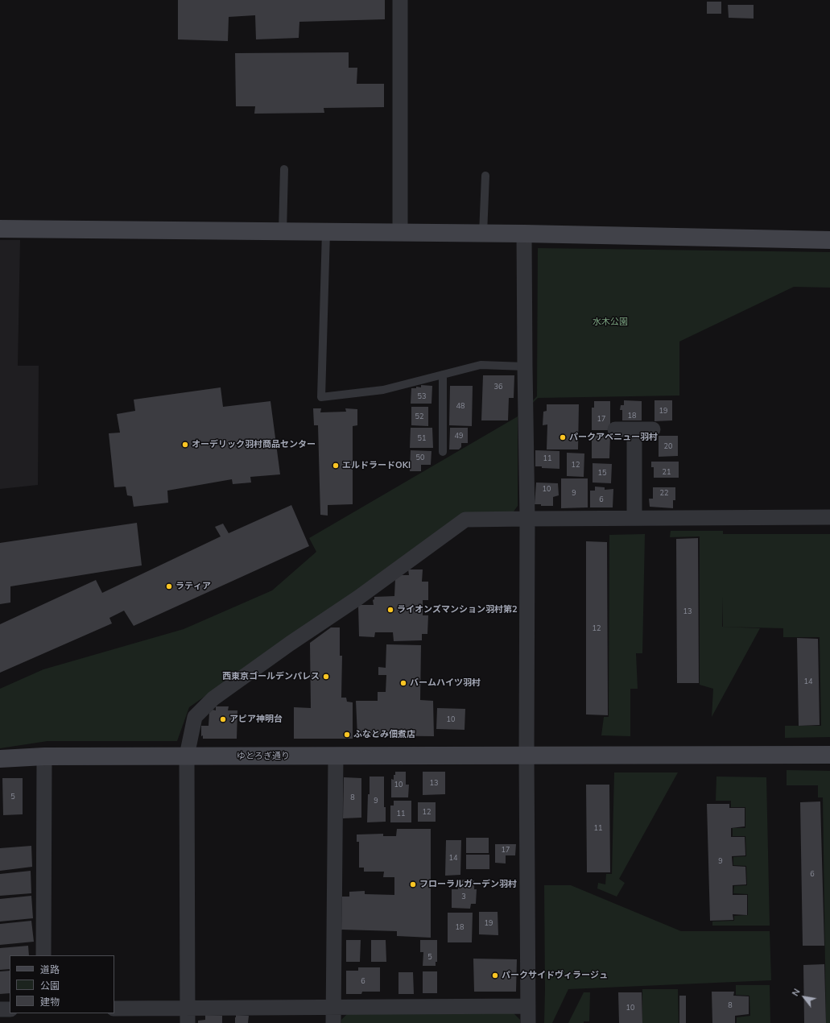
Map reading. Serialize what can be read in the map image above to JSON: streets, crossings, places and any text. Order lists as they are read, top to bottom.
{
  "streets": {
    "street": ["ゆとろぎ通り"]
  },
  "parks": ["水木公園"],
  "places": [
    "パークアベニュー羽村",
    "オーデリック羽村商品センター",
    "エルドラードOKI",
    "ラティア",
    "ライオンズマンション羽村第2",
    "西東京ゴールデンパレス",
    "バームハイツ羽村",
    "アピア神明台",
    "ふなとみ佃煮店",
    "フローラルガーデン羽村",
    "パークサイドヴィラージュ"
  ],
  "house_numbers": [
    "36",
    "53",
    "48",
    "19",
    "18",
    "52",
    "17",
    "49",
    "51",
    "20",
    "50",
    "11",
    "12",
    "21",
    "15",
    "10",
    "9",
    "22",
    "6",
    "13",
    "12",
    "14",
    "10",
    "13",
    "10",
    "5",
    "8",
    "9",
    "12",
    "11",
    "11",
    "17",
    "14",
    "9",
    "6",
    "3",
    "19",
    "18",
    "5",
    "6",
    "8",
    "10"
  ],
  "legend": ["道路", "公園", "建物"],
  "north": "top left"
}
